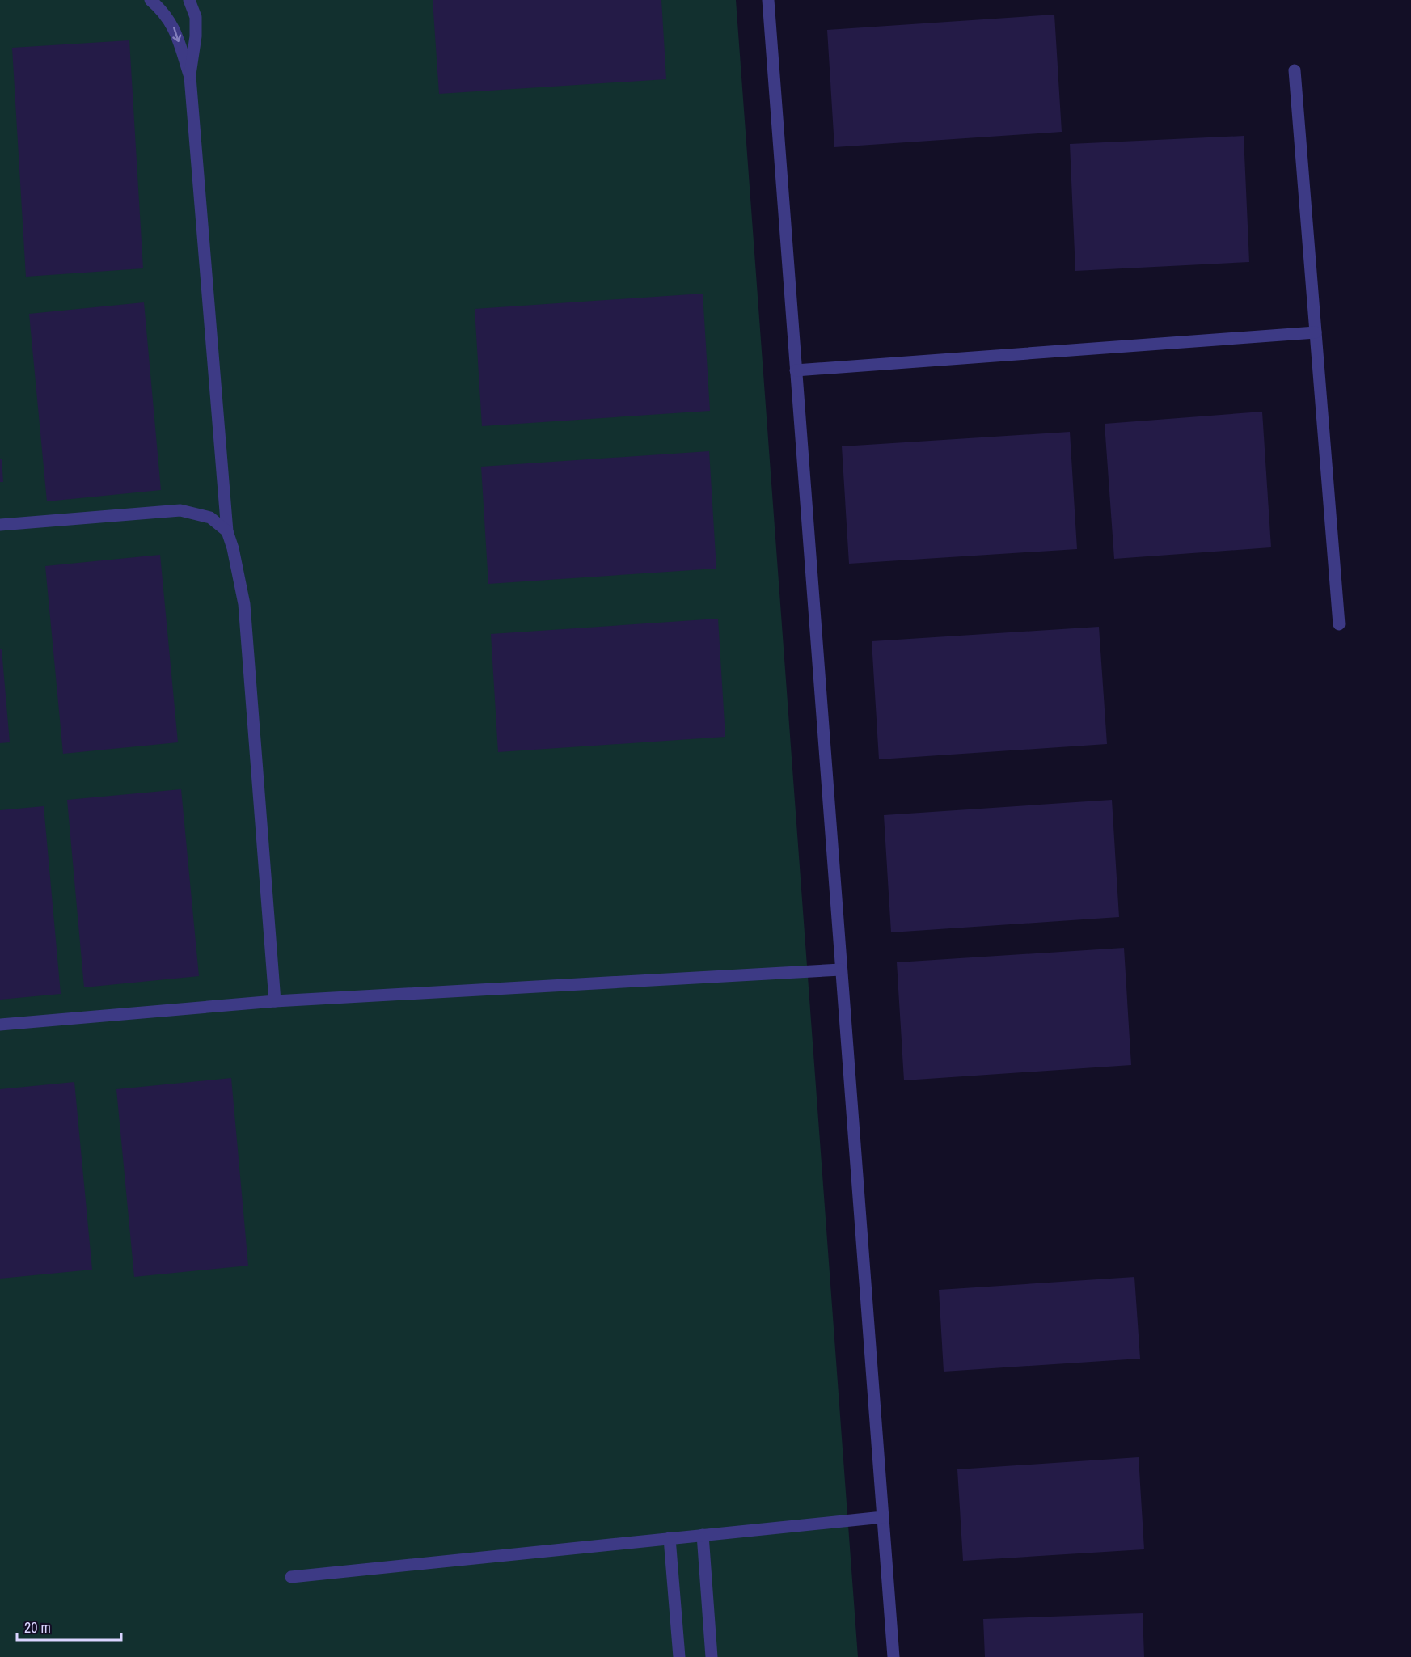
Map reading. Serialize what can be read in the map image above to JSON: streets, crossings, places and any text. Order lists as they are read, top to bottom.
{
  "scale_bar": "20 m"
}
